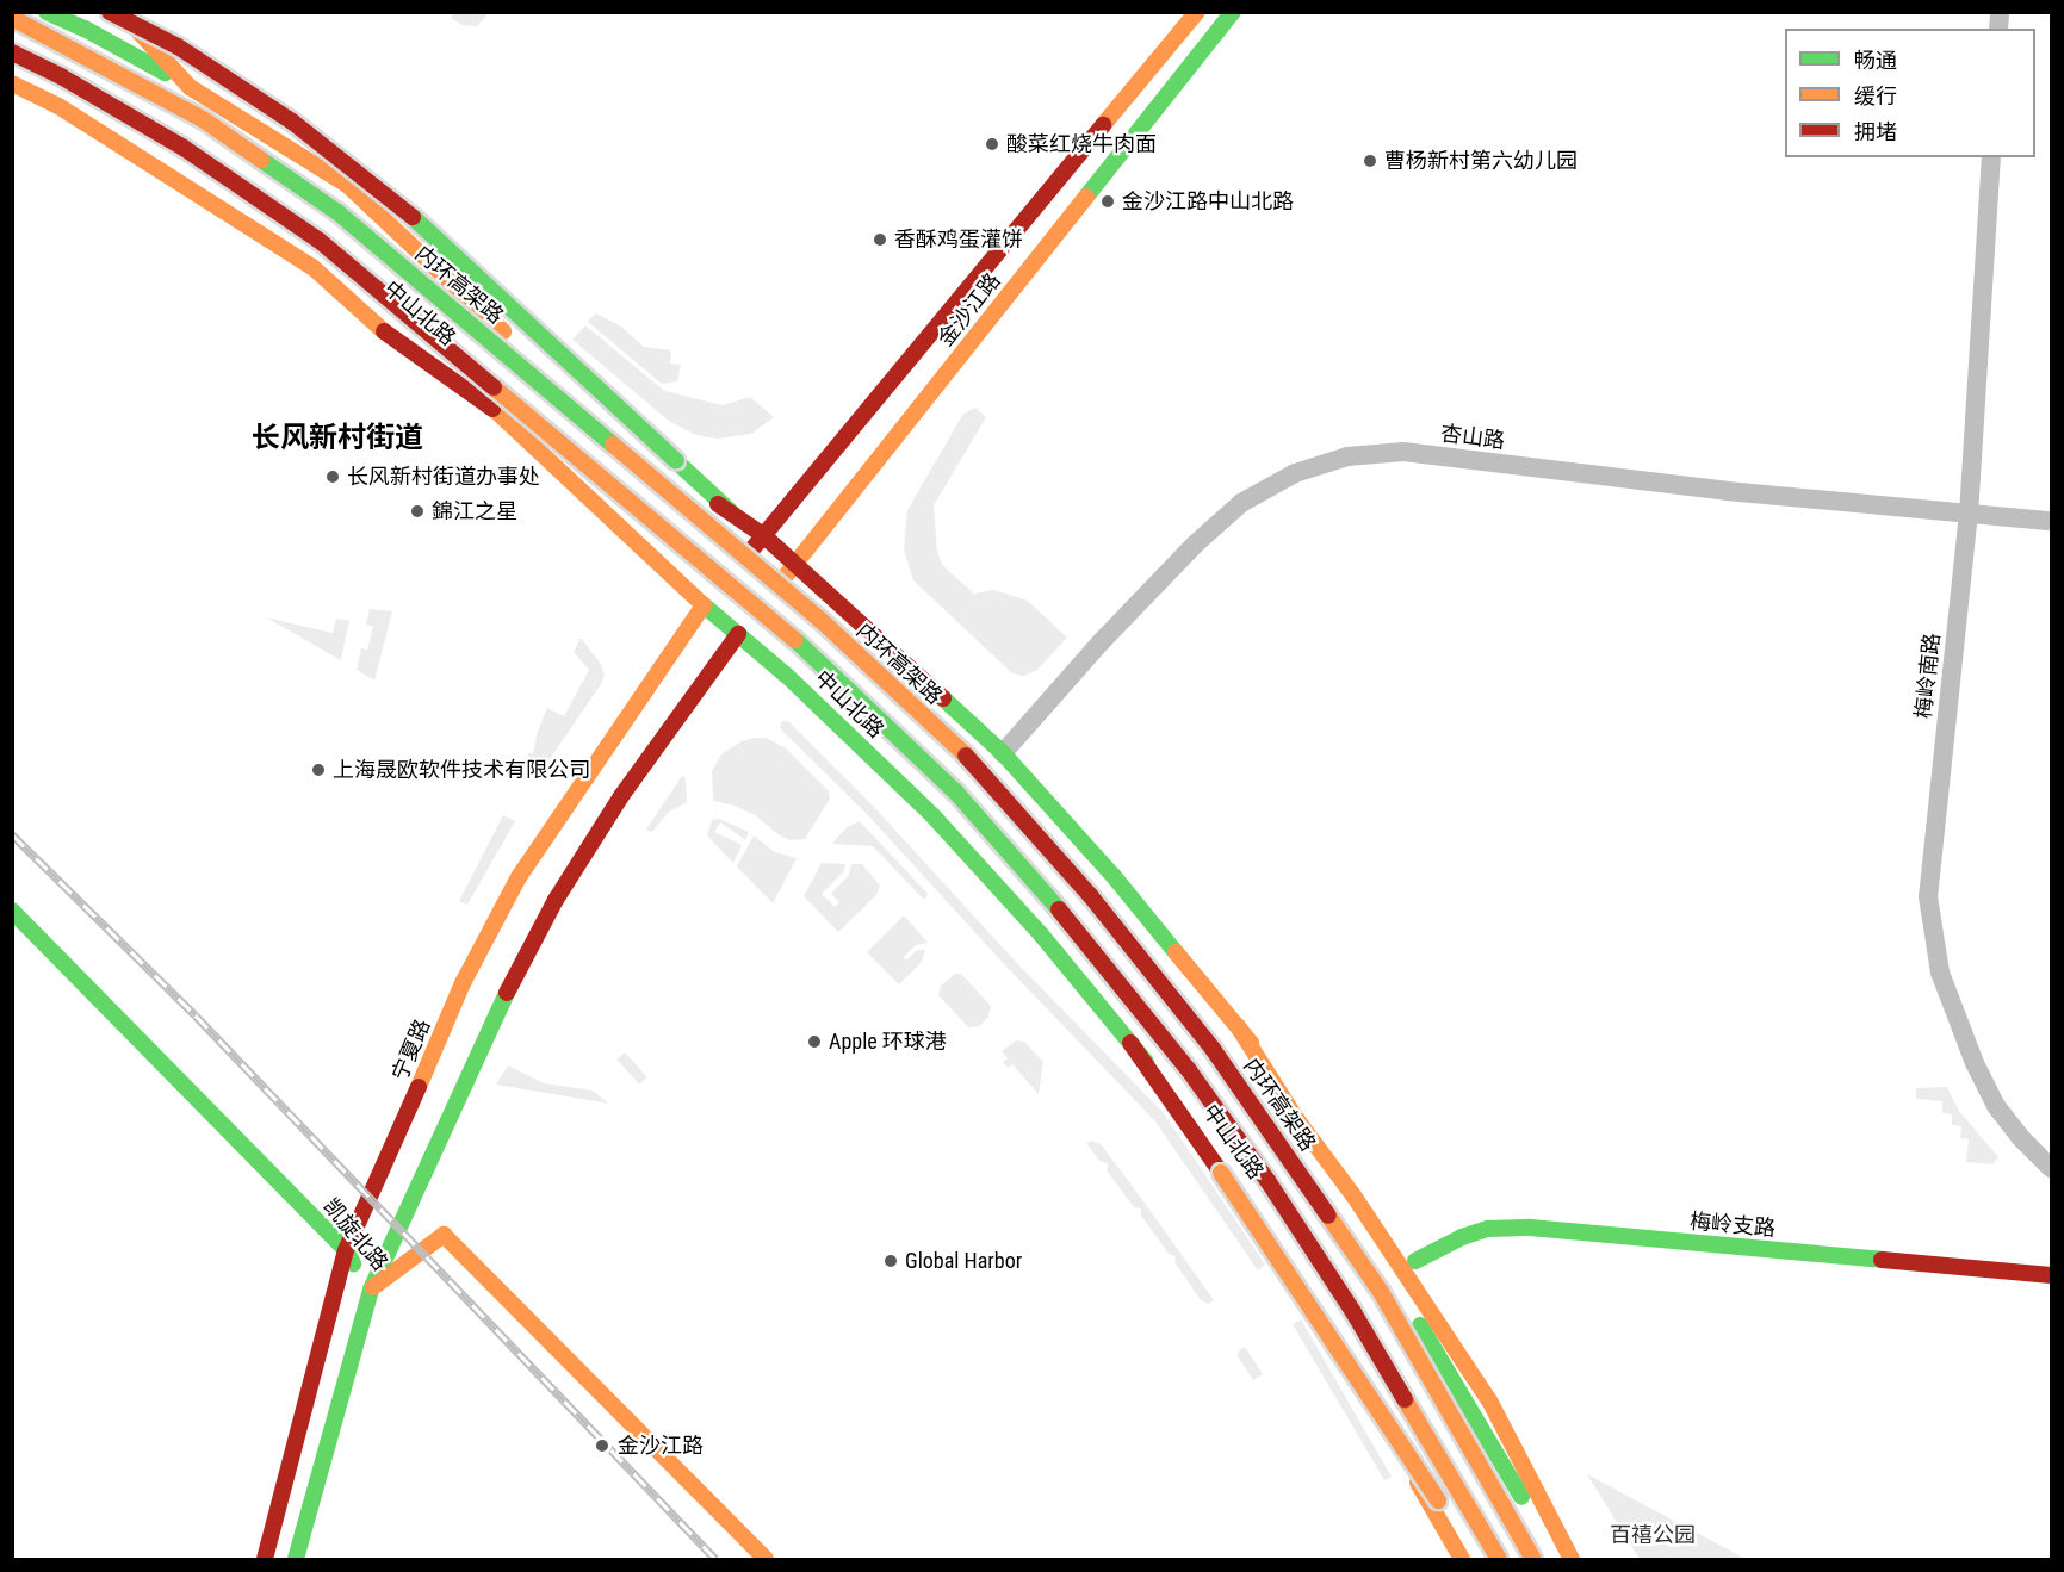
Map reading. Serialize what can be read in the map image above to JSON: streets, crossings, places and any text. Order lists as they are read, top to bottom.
{
  "streets": {
    "main road": [
      "内环高架路",
      "金沙江路",
      "中山北路",
      "宁夏路",
      "梅岭支路",
      "凯旋北路"
    ],
    "street": ["杏山路", "梅岭南路"]
  },
  "crossings": [
    ["金沙江路", "中山北路"],
    ["金沙江路", "宁夏路"],
    ["中山北路", "杏山路"],
    ["中山北路", "宁夏路"],
    ["中山北路", "梅岭支路"],
    ["杏山路", "梅岭南路"],
    ["宁夏路", "凯旋北路"]
  ],
  "districts": ["长风新村街道"],
  "parks": ["百禧公园"],
  "places": [
    "酸菜红烧牛肉面",
    "曹杨新村第六幼儿园",
    "金沙江路中山北路",
    "香酥鸡蛋灌饼",
    "长风新村街道办事处",
    "錦江之星",
    "上海晟欧软件技术有限公司",
    "Apple 环球港",
    "Global Harbor",
    "金沙江路"
  ],
  "legend": ["畅通", "缓行", "拥堵"]
}
